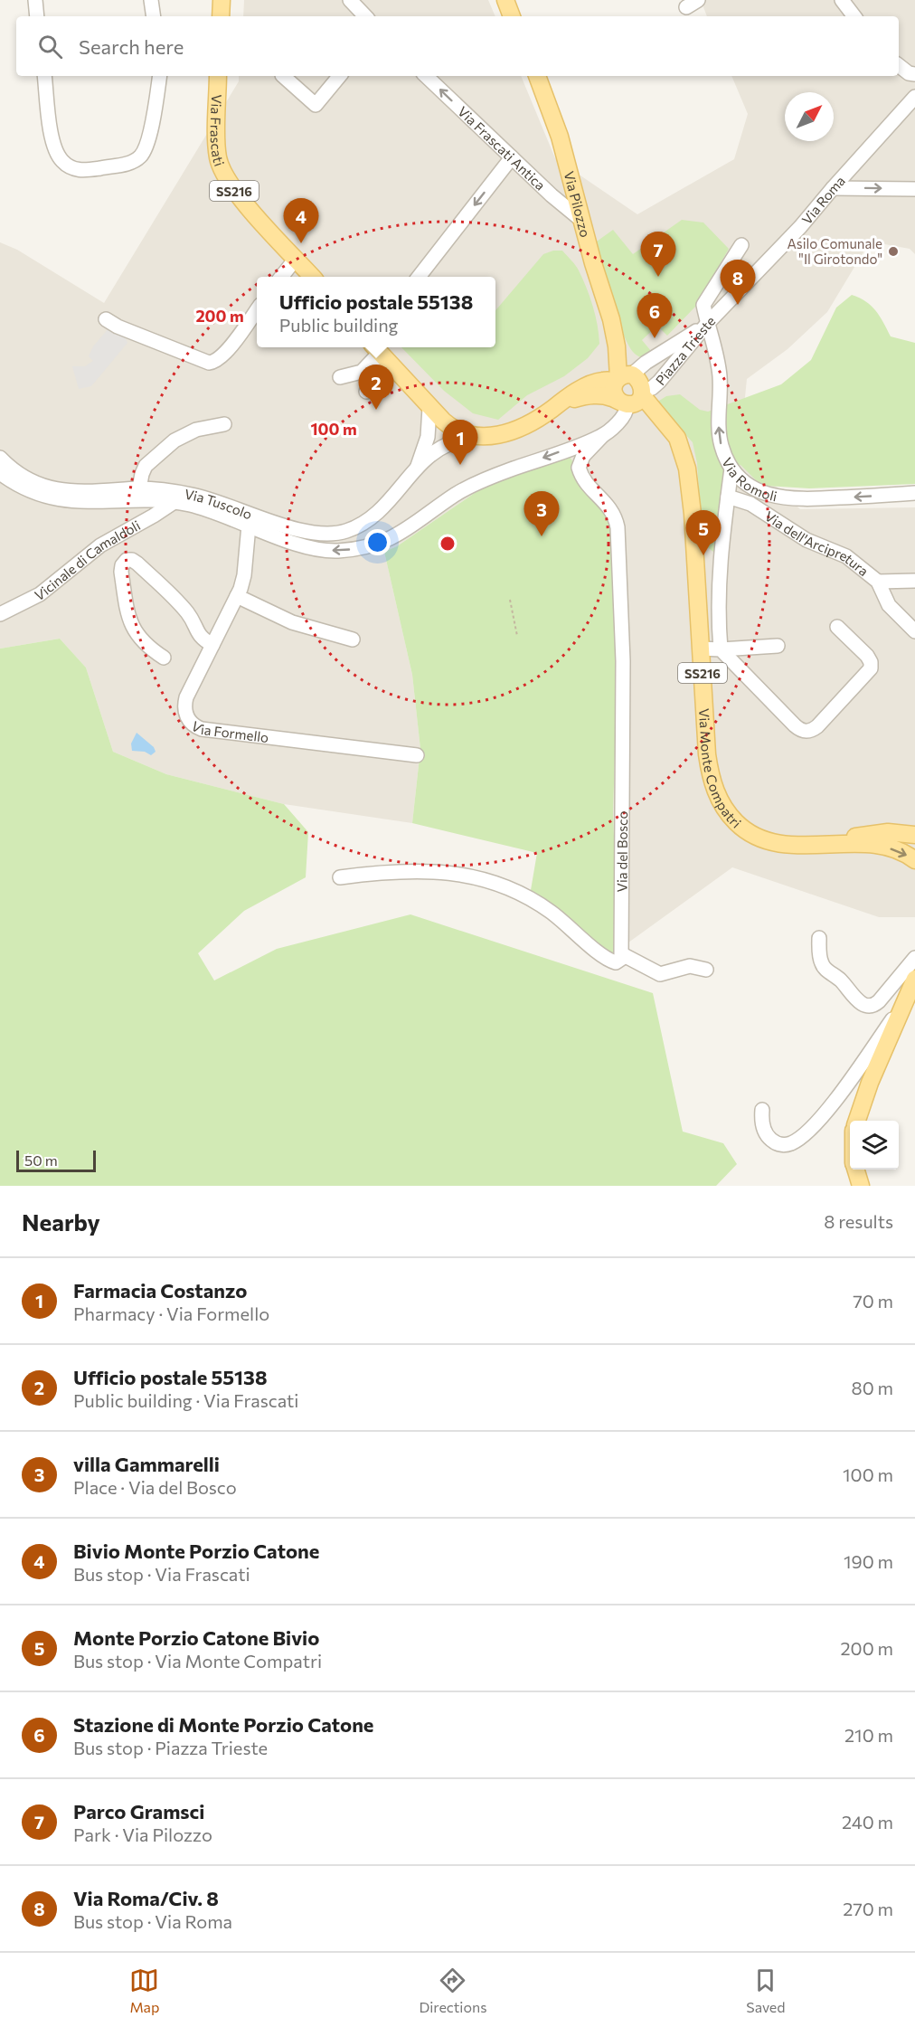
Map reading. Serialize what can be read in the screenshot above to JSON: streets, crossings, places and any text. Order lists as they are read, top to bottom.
{
  "streets": {
    "main road": [
      "Via Frascati",
      "SS216",
      "Via Pilozzo",
      "Via Monte Compatri"
    ],
    "street": [
      "Via Frascati Antica",
      "Via Roma",
      "Piazza Trieste",
      "Via Romoli",
      "Via Tuscolo",
      "Via dell'Arcipretura",
      "Vicinale di Camaldoli",
      "Via Formello",
      "Via del Bosco"
    ]
  },
  "crossings": [
    ["Via Frascati Antica", "Via Pilozzo"],
    ["SS216", "Via Pilozzo"],
    ["SS216", "Piazza Trieste"],
    ["SS216", "Via Monte Compatri"],
    ["Via Roma", "Piazza Trieste"],
    ["Via Roma", "Via Romoli"],
    ["Via Pilozzo", "Piazza Trieste"],
    ["Piazza Trieste", "Via Romoli"],
    ["Piazza Trieste", "Via Monte Compatri"]
  ],
  "one_way": ["Via Frascati Antica"],
  "places": ["Asilo Comunale \"Il Girotondo\""],
  "scale_bar": "50 m",
  "north": "top right",
  "page": {
    "search": "Search here",
    "pins": [
      "4",
      "7",
      "8",
      "6",
      "2",
      "1",
      "3",
      "5"
    ],
    "popup": ["Ufficio postale 55138", "Public building"],
    "scale": "50 m",
    "heading": ["Nearby", "8 results"],
    "list": [
      {
        "mark": "1",
        "name": "Farmacia Costanzo",
        "note": "Pharmacy · Via Formello",
        "value": "70 m"
      },
      {
        "mark": "2",
        "name": "Ufficio postale 55138",
        "note": "Public building · Via Frascati",
        "value": "80 m"
      },
      {
        "mark": "3",
        "name": "villa Gammarelli",
        "note": "Place · Via del Bosco",
        "value": "100 m"
      },
      {
        "mark": "4",
        "name": "Bivio Monte Porzio Catone",
        "note": "Bus stop · Via Frascati",
        "value": "190 m"
      },
      {
        "mark": "5",
        "name": "Monte Porzio Catone Bivio",
        "note": "Bus stop · Via Monte Compatri",
        "value": "200 m"
      },
      {
        "mark": "6",
        "name": "Stazione di Monte Porzio Catone",
        "note": "Bus stop · Piazza Trieste",
        "value": "210 m"
      },
      {
        "mark": "7",
        "name": "Parco Gramsci",
        "note": "Park · Via Pilozzo",
        "value": "240 m"
      },
      {
        "mark": "8",
        "name": "Via Roma/Civ. 8",
        "note": "Bus stop · Via Roma",
        "value": "270 m"
      }
    ],
    "nav": ["Map", "Directions", "Saved"]
  },
  "rings": ["200 m", "100 m"]
}
